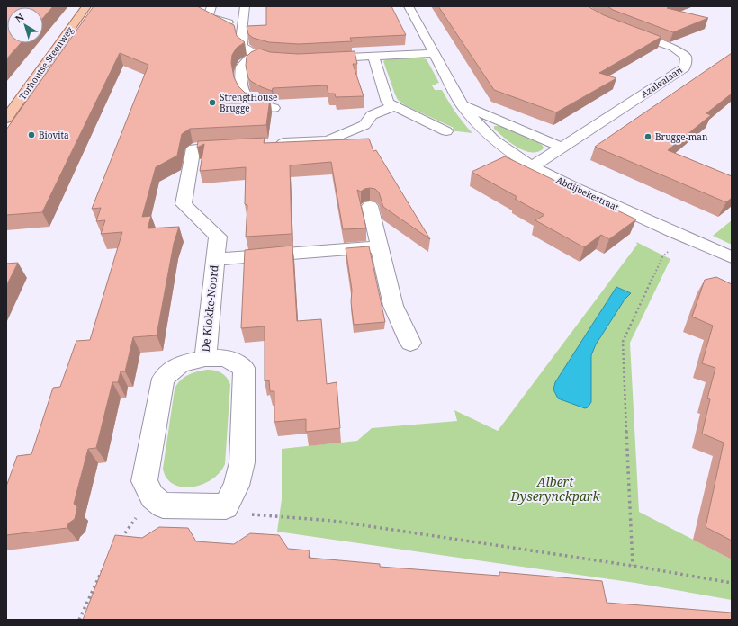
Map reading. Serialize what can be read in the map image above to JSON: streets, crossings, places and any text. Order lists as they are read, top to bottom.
{
  "streets": {
    "main road": ["Torhoutse Steenweg"],
    "street": ["Azalealaan", "Abdijbekestraat", "De Klokke-Noord"]
  },
  "crossings": [
    ["Azalealaan", "Abdijbekestraat"]
  ],
  "parks": ["Albert Dyserynckpark"],
  "places": ["StrengtHouse Brugge", "Biovita", "Brugge-man"],
  "north": "top left"
}
